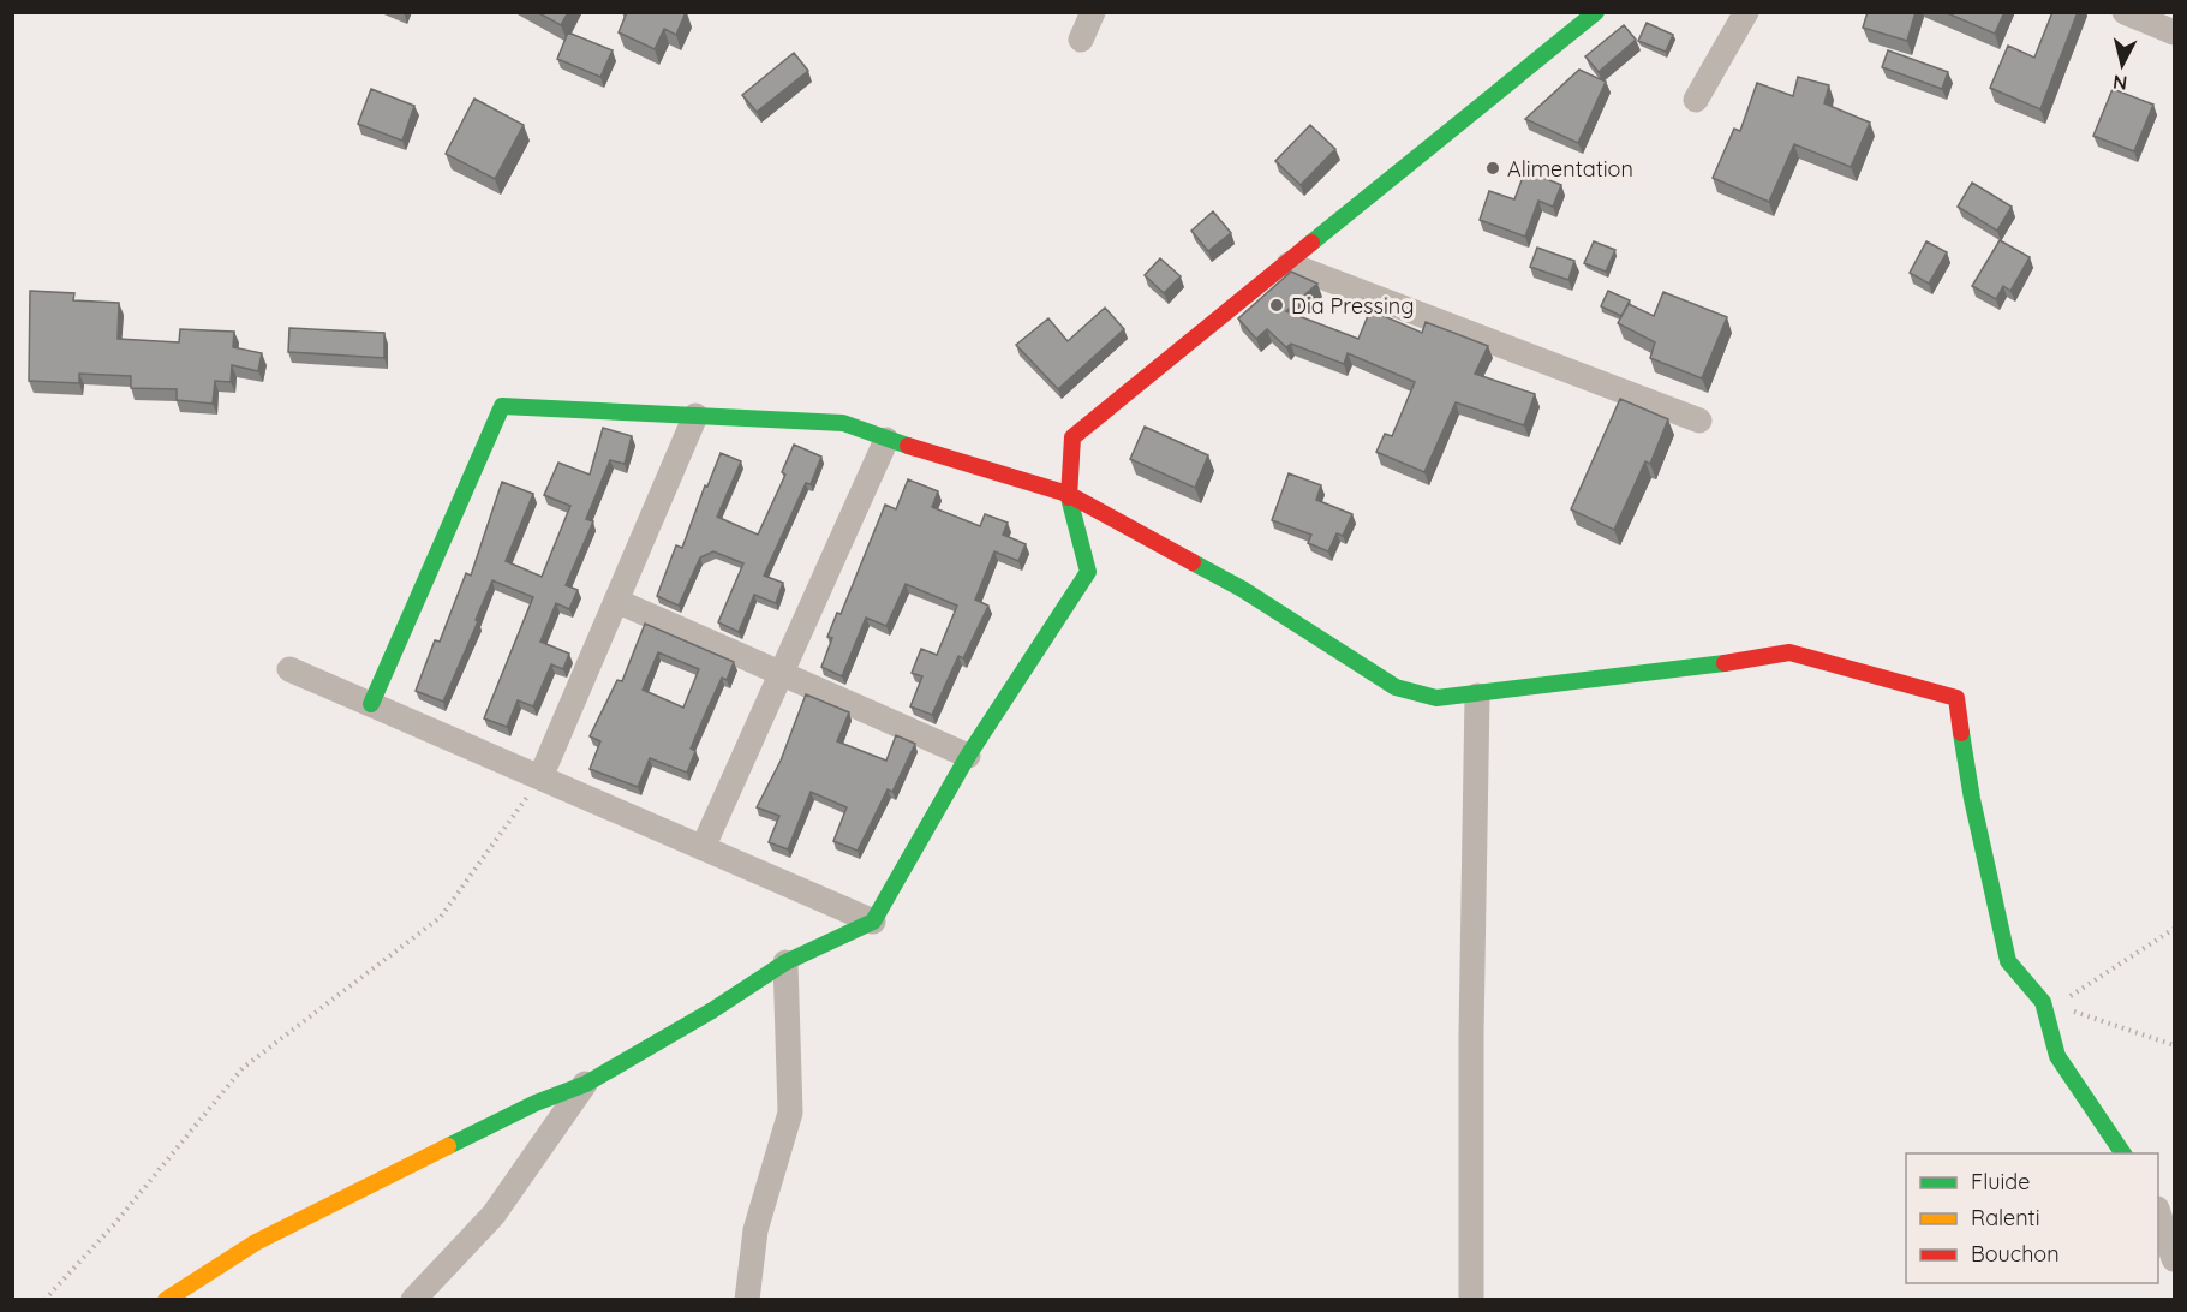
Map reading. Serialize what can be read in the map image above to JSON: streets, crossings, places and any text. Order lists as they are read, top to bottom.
{
  "places": ["Alimentation", "Dia Pressing"],
  "legend": ["Fluide", "Ralenti", "Bouchon"],
  "north": "bottom"
}
